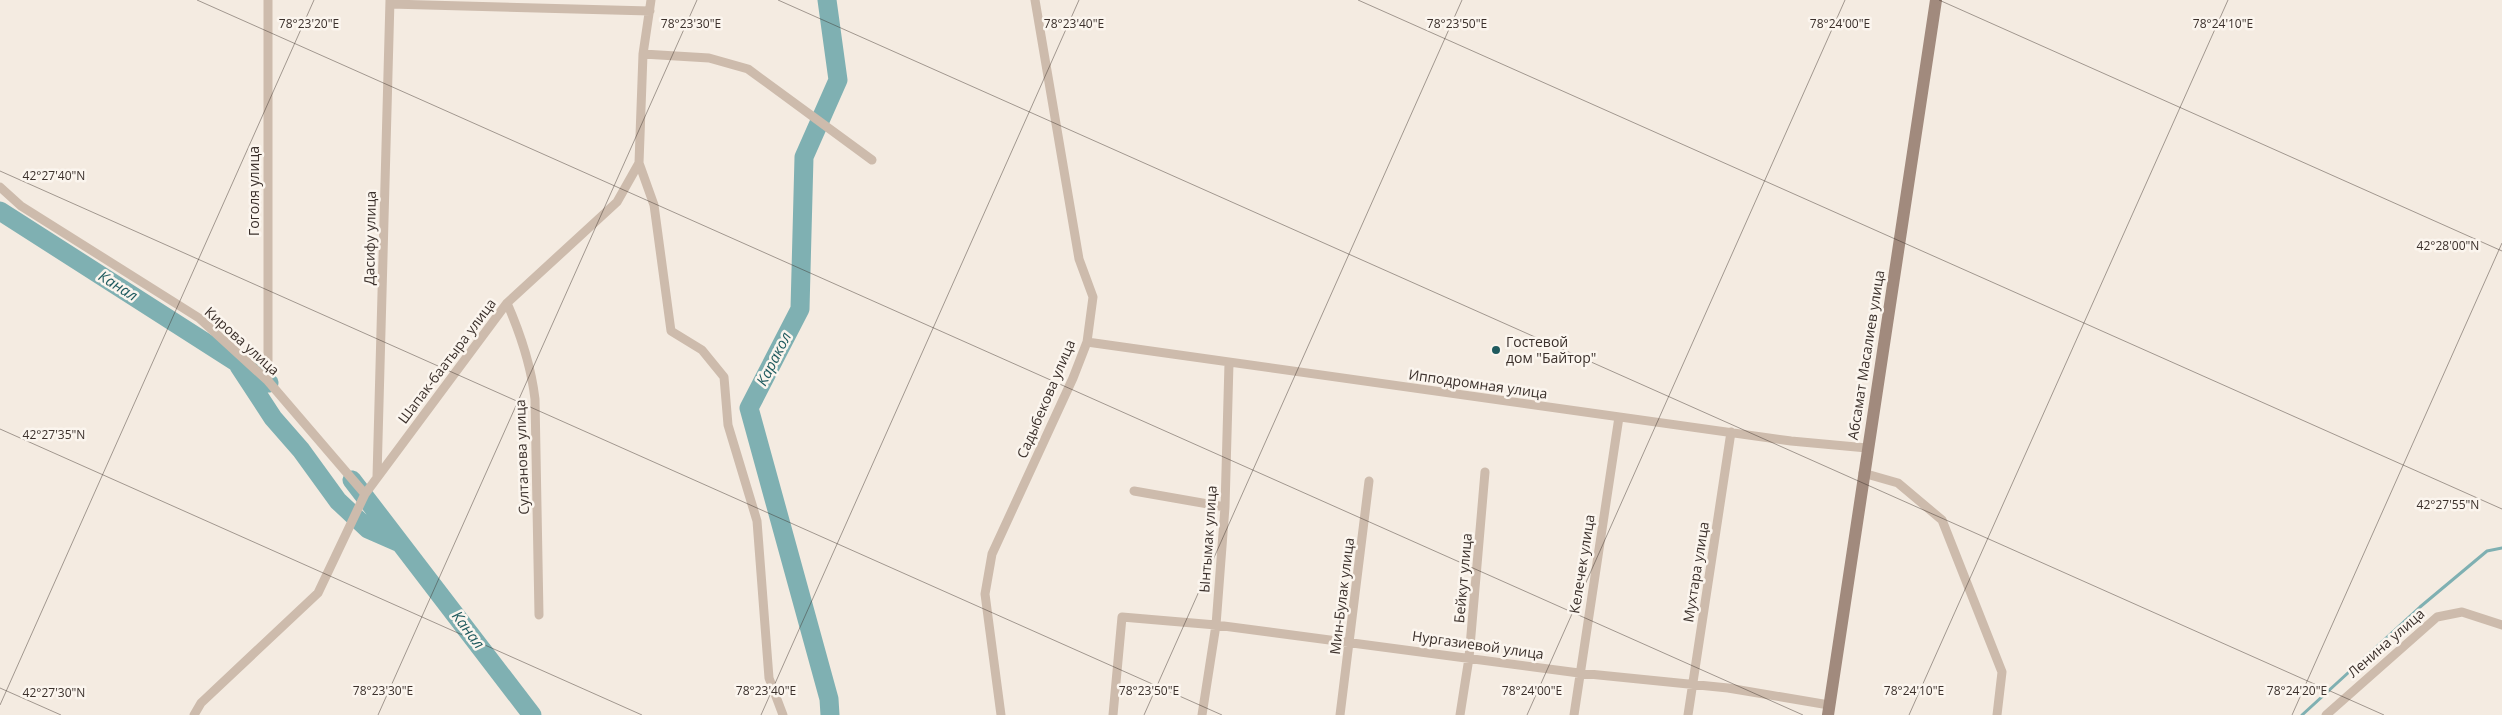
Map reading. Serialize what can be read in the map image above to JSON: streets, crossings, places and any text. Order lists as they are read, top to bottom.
{
  "streets": {
    "street": [
      "Гоголя улица",
      "Дасифу улица",
      "Кирова улица",
      "Абсамат Масалиев улица",
      "Шапак-баатыра улица",
      "Ипподромная улица",
      "Садыбекова улица",
      "Султанова улица",
      "Ынтымак улица",
      "Келечек улица",
      "Мухтара улица",
      "Бейкут улица",
      "Мин-Булак улица",
      "Ленина улица",
      "Нургазиевой улица"
    ]
  },
  "crossings": [
    ["Гоголя улица", "Кирова улица"],
    ["Дасифу улица", "Шапак-баатыра улица"],
    ["Кирова улица", "Шапак-баатыра улица"],
    ["Абсамат Масалиев улица", "Ипподромная улица"],
    ["Абсамат Масалиев улица", "Нургазиевой улица"],
    ["Шапак-баатыра улица", "Султанова улица"],
    ["Ипподромная улица", "Садыбекова улица"],
    ["Ипподромная улица", "Ынтымак улица"],
    ["Ипподромная улица", "Келечек улица"],
    ["Ипподромная улица", "Мухтара улица"],
    ["Ынтымак улица", "Нургазиевой улица"],
    ["Келечек улица", "Нургазиевой улица"],
    ["Мухтара улица", "Нургазиевой улица"],
    ["Бейкут улица", "Нургазиевой улица"],
    ["Мин-Булак улица", "Нургазиевой улица"]
  ],
  "water": ["Канал", "Каракол"],
  "places": ["Гостевой дом \"Байтор\""],
  "coordinates": [
    "78°23'20\"E",
    "78°23'30\"E",
    "78°23'40\"E",
    "78°23'50\"E",
    "78°24'00\"E",
    "78°24'10\"E",
    "42°27'40\"N",
    "42°28'00\"N",
    "42°27'35\"N",
    "42°27'55\"N",
    "78°24'20\"E",
    "42°27'30\"N"
  ]
}
